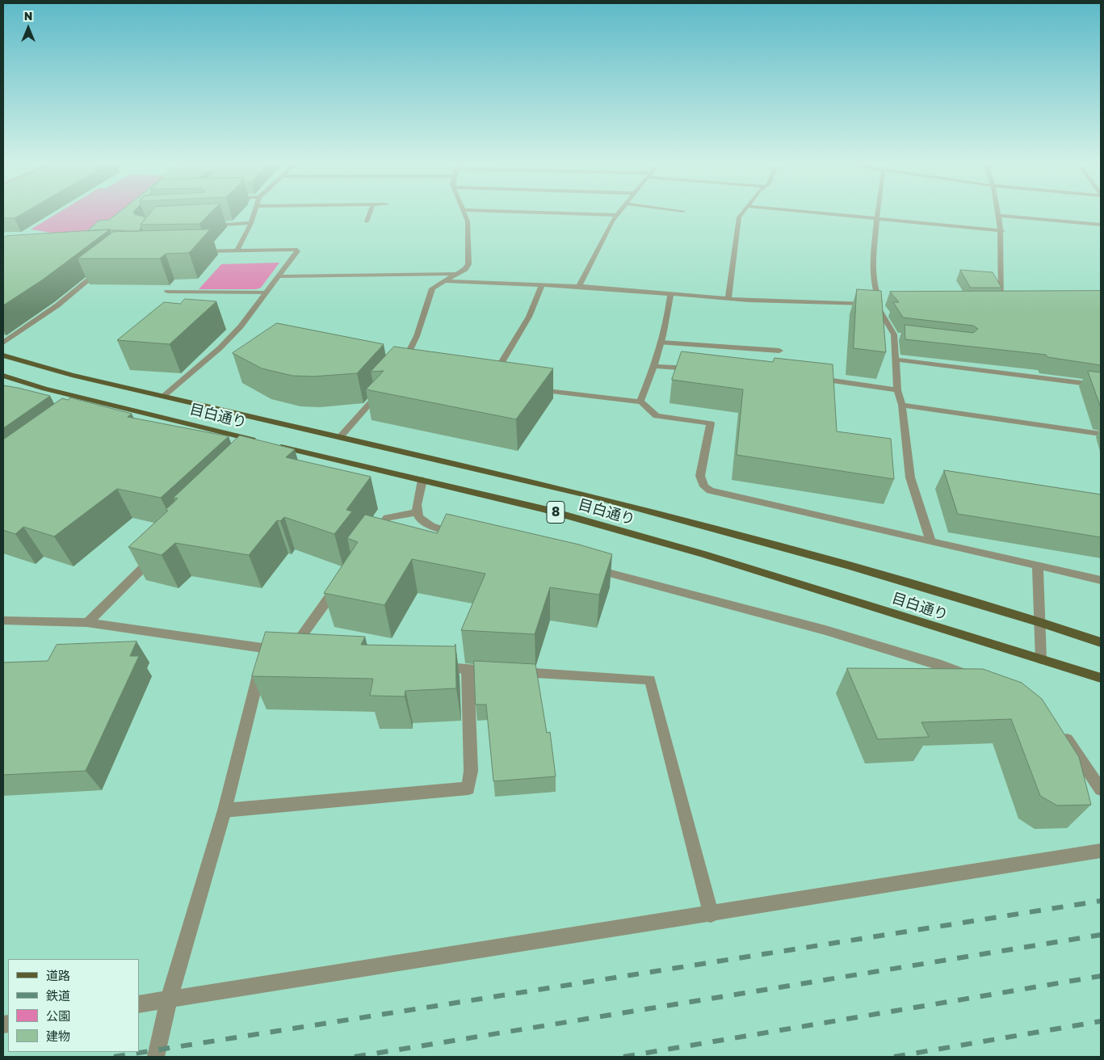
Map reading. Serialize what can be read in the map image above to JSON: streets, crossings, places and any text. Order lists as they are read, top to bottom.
{
  "streets": {
    "main road": ["目白通り", "8"]
  },
  "legend": [
    "道路",
    "鉄道",
    "公園",
    "建物"
  ],
  "north": "top"
}
